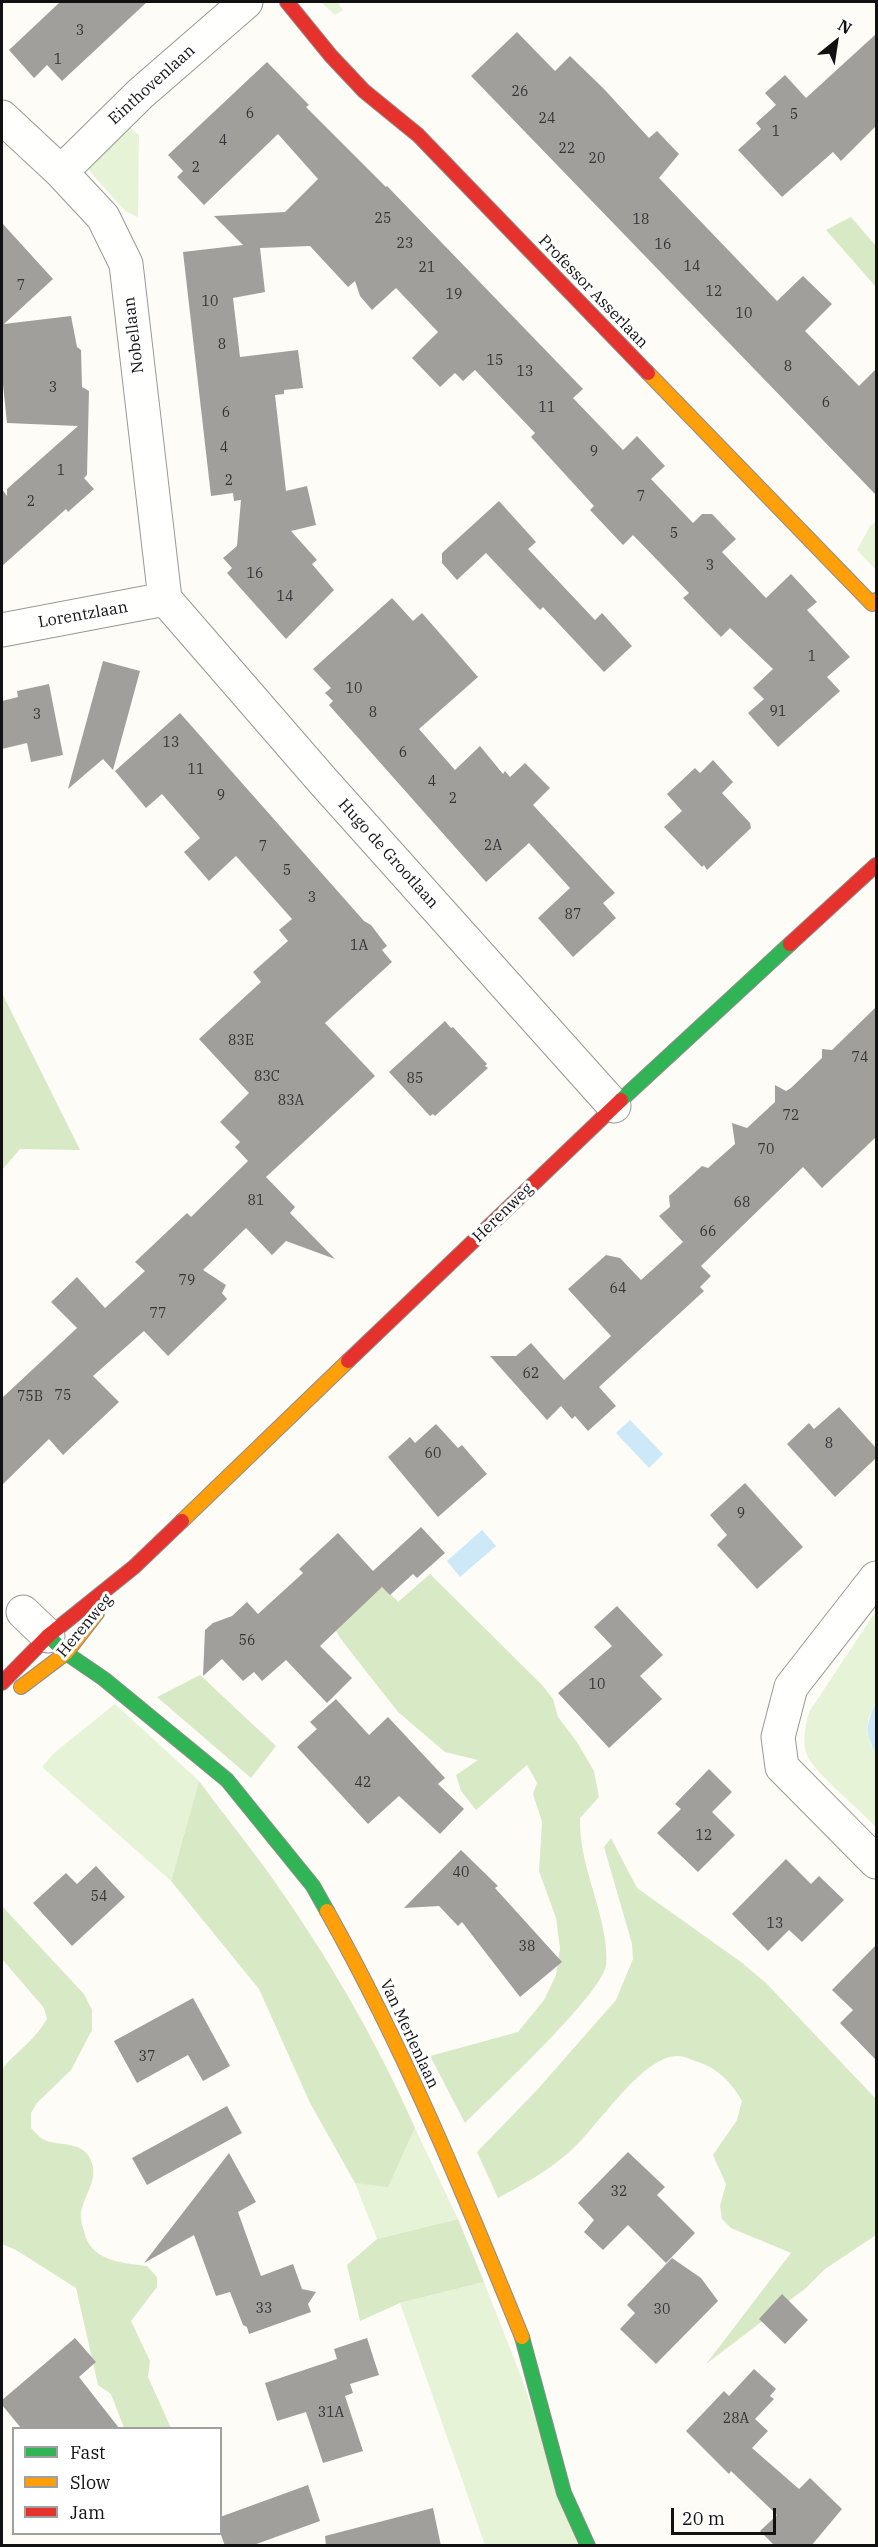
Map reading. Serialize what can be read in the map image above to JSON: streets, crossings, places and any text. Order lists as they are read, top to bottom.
{
  "streets": {
    "main road": ["Professor Asserlaan", "Herenweg", "Van Merlenlaan"],
    "street": [
      "Einthovenlaan",
      "Nobellaan",
      "Lorentzlaan",
      "Hugo de Grootlaan"
    ]
  },
  "crossings": [
    ["Einthovenlaan", "Nobellaan"],
    ["Nobellaan", "Lorentzlaan"],
    ["Nobellaan", "Hugo de Grootlaan"],
    ["Lorentzlaan", "Hugo de Grootlaan"],
    ["Hugo de Grootlaan", "Herenweg"],
    ["Herenweg", "Van Merlenlaan"]
  ],
  "house_numbers": [
    "3",
    "1",
    "26",
    "6",
    "5",
    "24",
    "1",
    "4",
    "22",
    "20",
    "2",
    "25",
    "18",
    "23",
    "16",
    "14",
    "21",
    "7",
    "12",
    "19",
    "10",
    "10",
    "8",
    "15",
    "8",
    "13",
    "3",
    "6",
    "11",
    "6",
    "4",
    "9",
    "1",
    "2",
    "7",
    "2",
    "5",
    "3",
    "16",
    "14",
    "1",
    "10",
    "91",
    "8",
    "3",
    "13",
    "6",
    "11",
    "4",
    "9",
    "2",
    "2A",
    "7",
    "5",
    "3",
    "87",
    "1A",
    "83E",
    "74",
    "83C",
    "85",
    "83A",
    "72",
    "70",
    "81",
    "68",
    "66",
    "79",
    "64",
    "77",
    "62",
    "75",
    "75B",
    "8",
    "60",
    "9",
    "56",
    "10",
    "42",
    "12",
    "40",
    "54",
    "13",
    "38",
    "37",
    "32",
    "33",
    "30",
    "31A",
    "28A"
  ],
  "legend": ["Fast", "Slow", "Jam"],
  "scale_bar": "20 m",
  "north": "top right"
}
